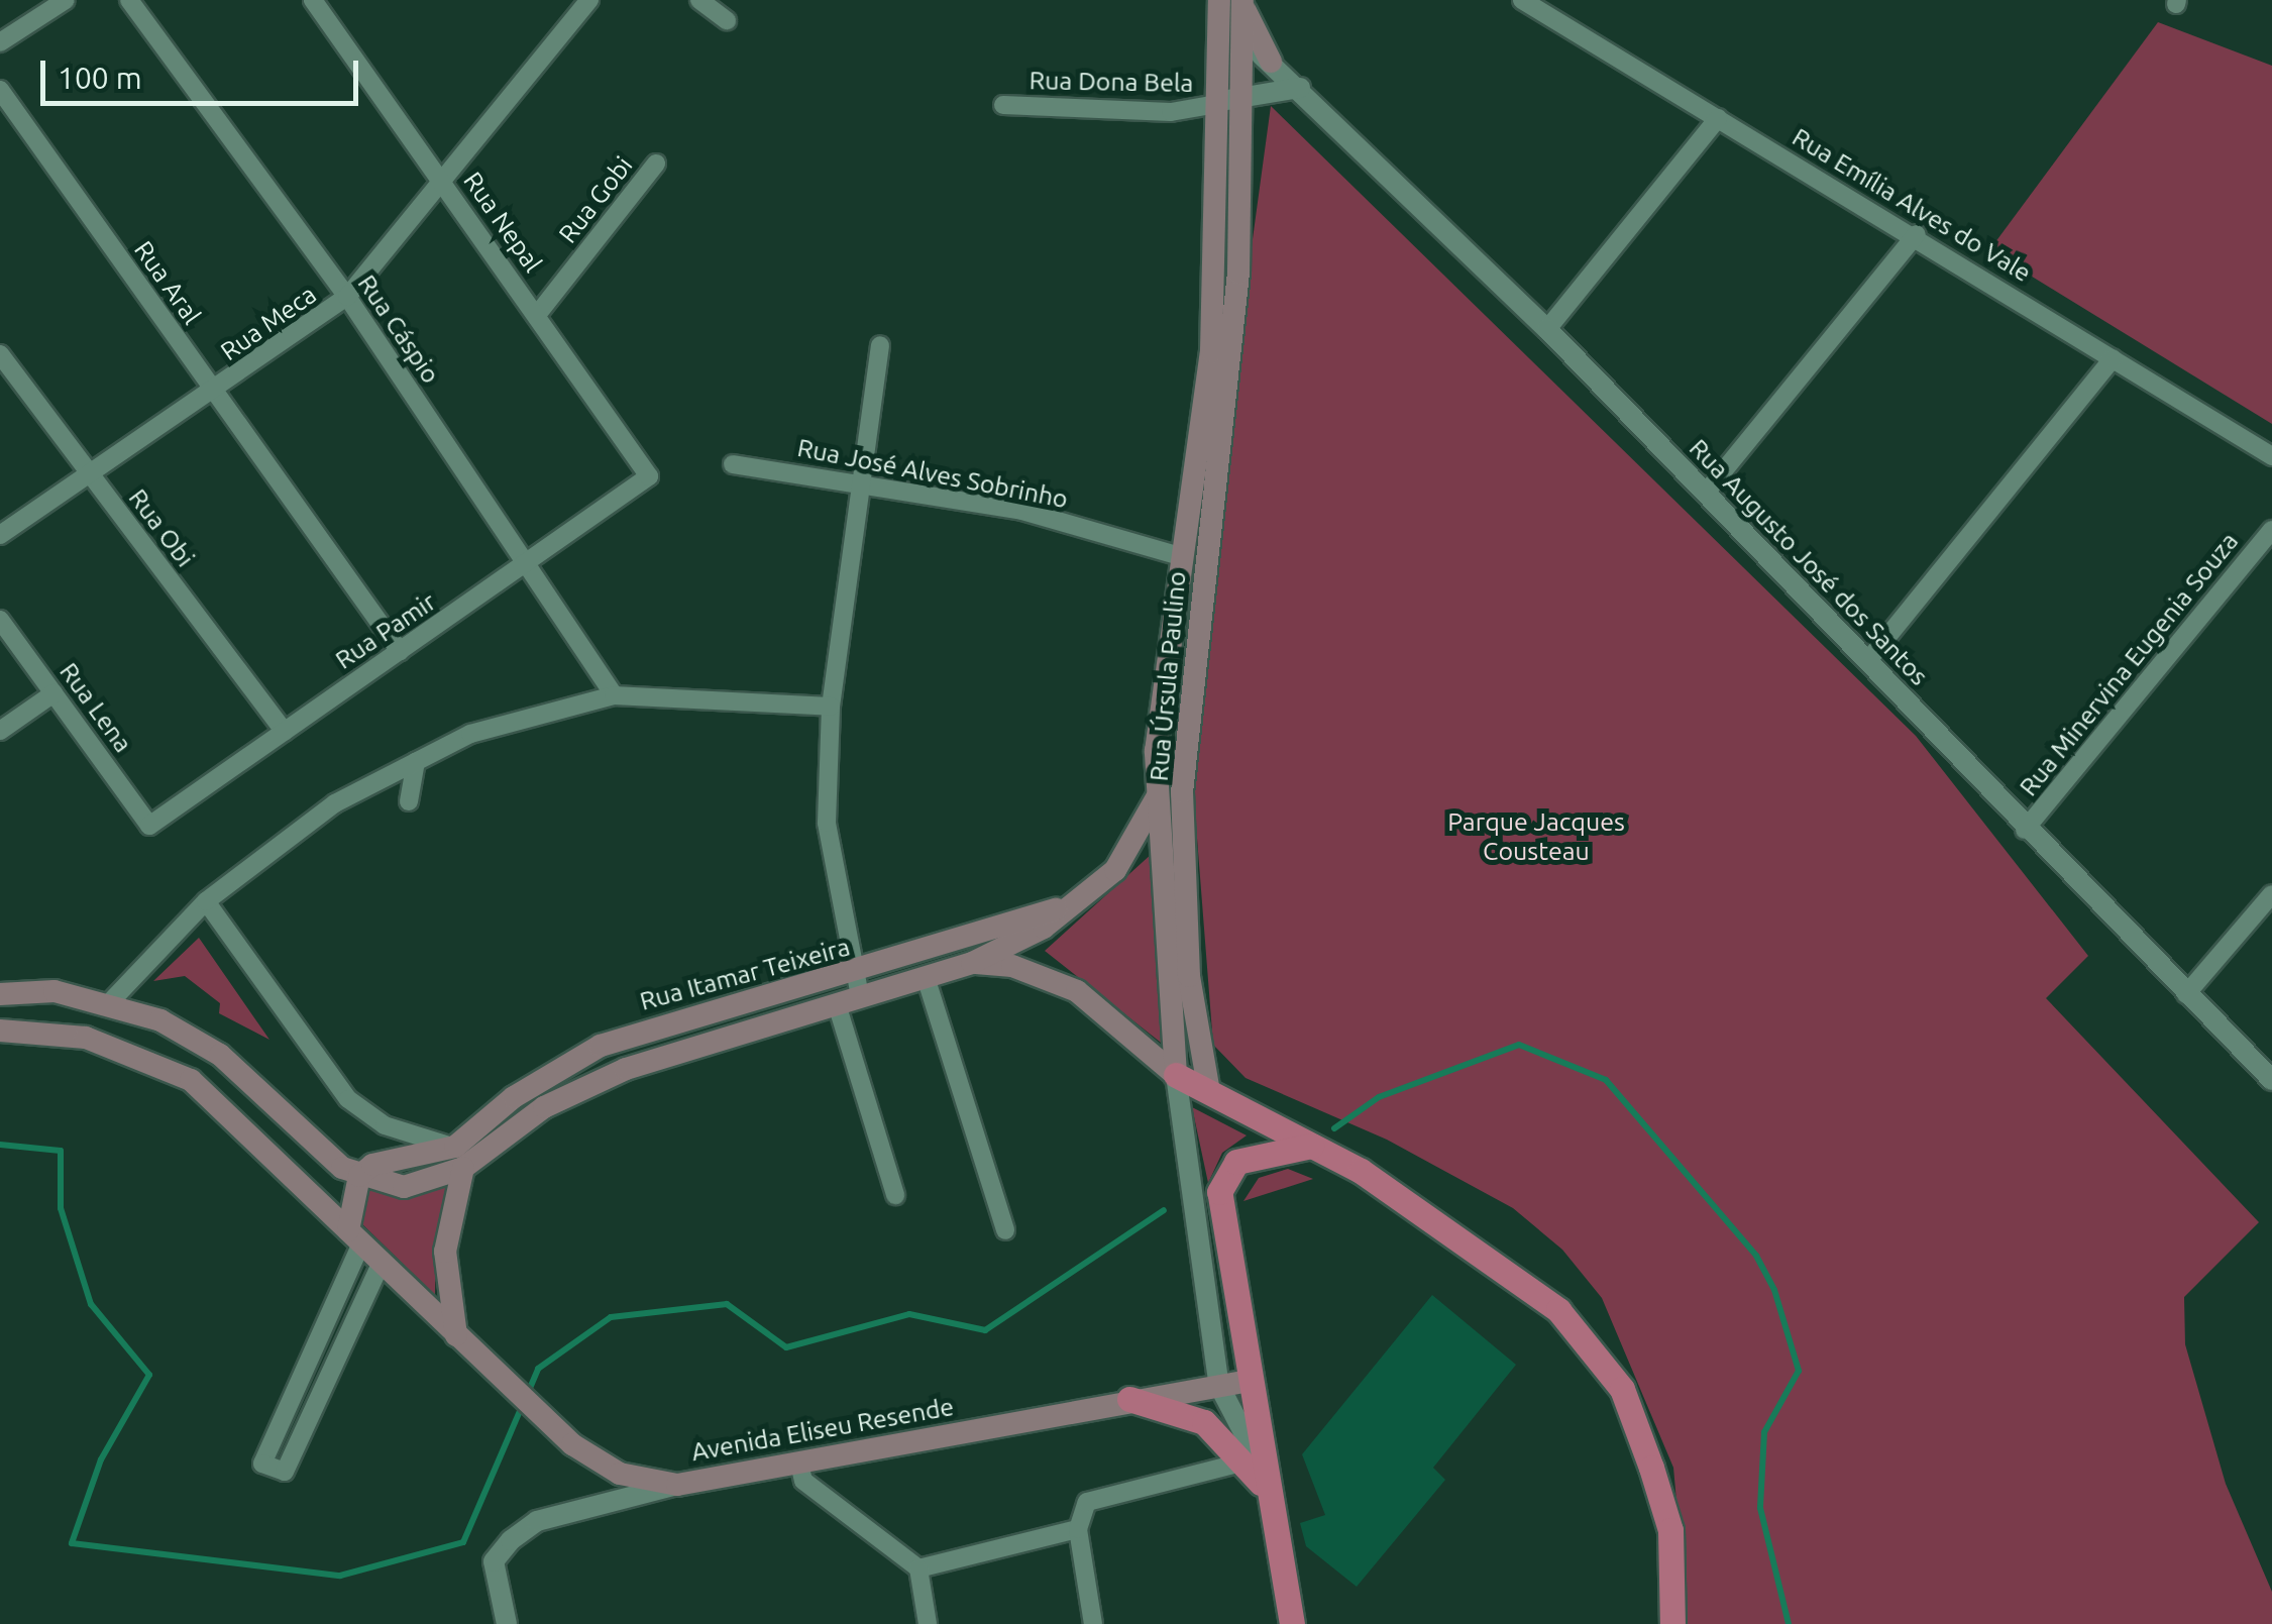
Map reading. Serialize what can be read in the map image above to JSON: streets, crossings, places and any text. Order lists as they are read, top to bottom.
{
  "streets": {
    "main road": ["Rua Úrsula Paulino", "Rua Itamar Teixeira", "Avenida Eliseu Resende"],
    "street": [
      "Rua Dona Bela",
      "Rua Gobi",
      "Rua Emília Alves do Vale",
      "Rua Nepal",
      "Rua Aral",
      "Rua Meca",
      "Rua Cáspio",
      "Rua José Alves Sobrinho",
      "Rua Obi",
      "Rua Augusto José dos Santos",
      "Rua Pamir",
      "Rua Minervina Eugenia Souza",
      "Rua Lena"
    ]
  },
  "crossings": [
    ["Rua Dona Bela", "Rua Úrsula Paulino"],
    ["Rua Gobi", "Rua Nepal"],
    ["Rua Nepal", "Rua Meca"],
    ["Rua Nepal", "Rua Pamir"],
    ["Rua Aral", "Rua Meca"],
    ["Rua Aral", "Rua Pamir"],
    ["Rua Meca", "Rua Cáspio"],
    ["Rua Meca", "Rua Obi"],
    ["Rua Cáspio", "Rua Pamir"],
    ["Rua José Alves Sobrinho", "Rua Úrsula Paulino"],
    ["Rua Obi", "Rua Pamir"],
    ["Rua Augusto José dos Santos", "Rua Minervina Eugenia Souza"],
    ["Rua Augusto José dos Santos", "Rua Úrsula Paulino"],
    ["Rua Pamir", "Rua Lena"],
    ["Rua Úrsula Paulino", "Rua Itamar Teixeira"],
    ["Rua Úrsula Paulino", "Avenida Eliseu Resende"]
  ],
  "parks": ["Parque Jacques Cousteau"],
  "scale_bar": "100 m"
}
